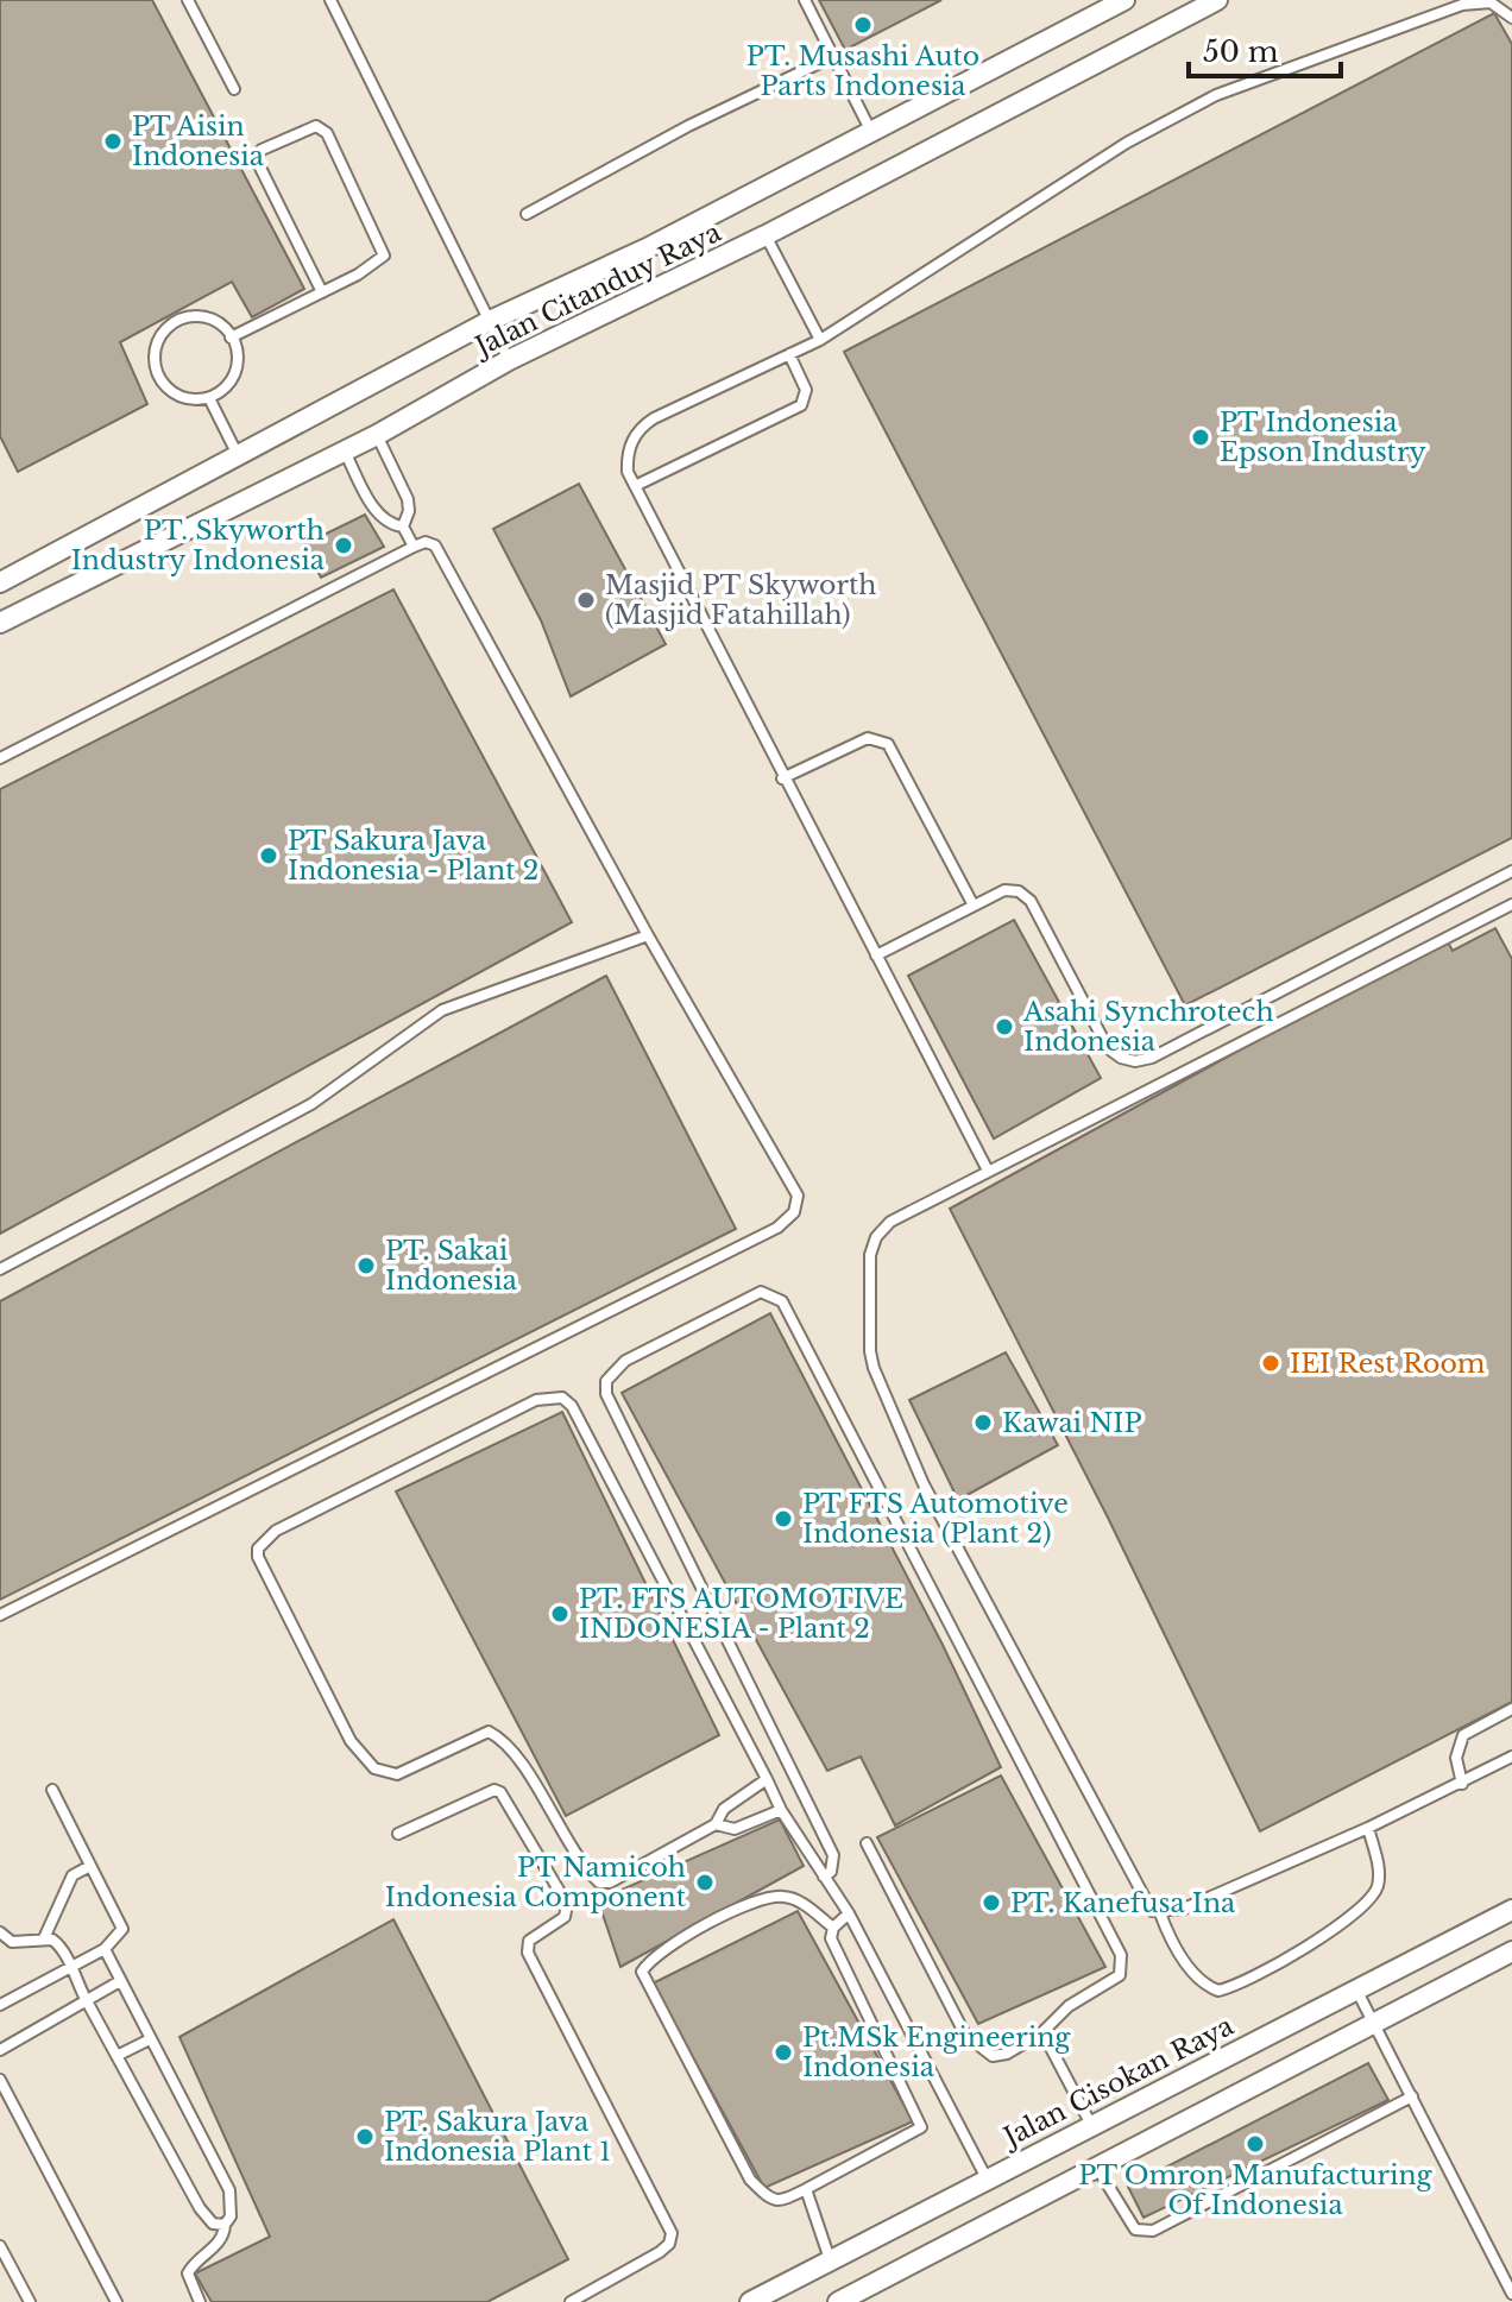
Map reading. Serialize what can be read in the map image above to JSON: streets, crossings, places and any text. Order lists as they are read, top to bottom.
{
  "streets": {
    "street": ["Jalan Citanduy Raya", "Jalan Cisokan Raya"]
  },
  "places": [
    "PT. Musashi Auto Parts Indonesia",
    "PT Aisin Indonesia",
    "PT Indonesia Epson Industry",
    "PT. Skyworth Industry Indonesia",
    "Masjid PT Skyworth (Masjid Fatahillah)",
    "PT Sakura Java Indonesia - Plant 2",
    "Asahi Synchrotech Indonesia",
    "PT. Sakai Indonesia",
    "IEI Rest Room",
    "Kawai NIP",
    "PT FTS Automotive Indonesia (Plant 2)",
    "PT. FTS AUTOMOTIVE INDONESIA - Plant 2",
    "PT Namicoh Indonesia Component",
    "PT. Kanefusa Ina",
    "Pt.MSk Engineering Indonesia",
    "PT. Sakura Java Indonesia Plant 1",
    "PT Omron Manufacturing Of Indonesia"
  ],
  "scale_bar": "50 m"
}
